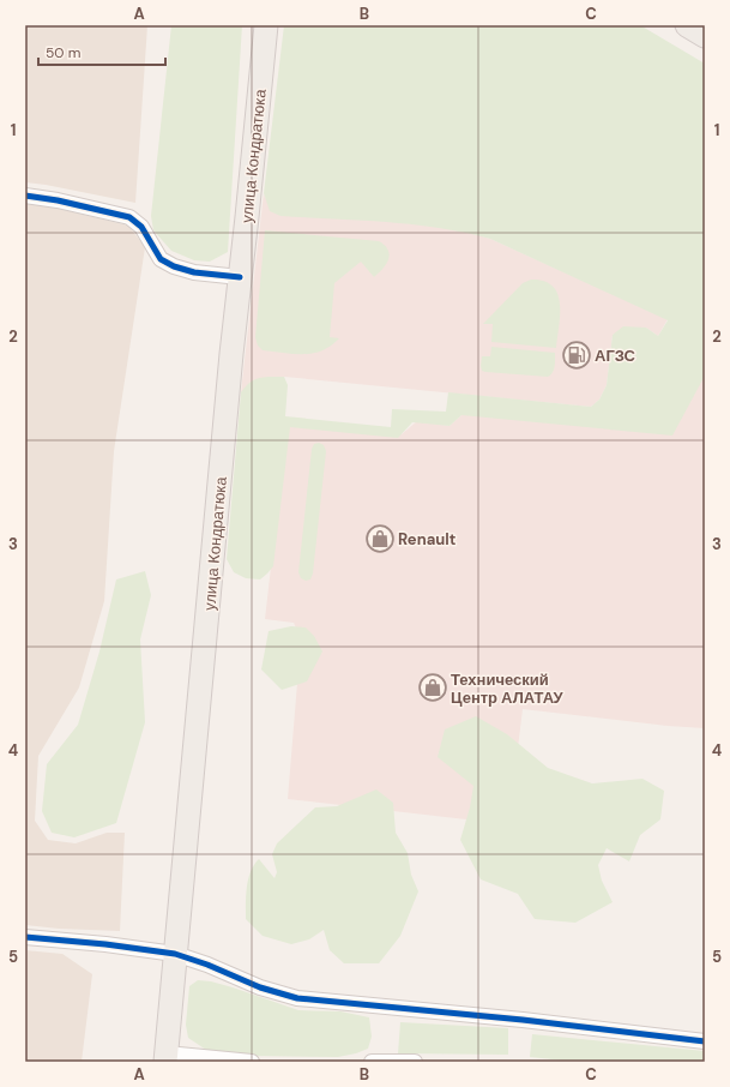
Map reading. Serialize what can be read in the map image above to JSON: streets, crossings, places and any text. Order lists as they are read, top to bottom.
{
  "streets": {
    "main road": ["улица Кондратюка"]
  },
  "places": {
    "fuel station": ["АГЗС"],
    "shop": ["Renault", "Технический Центр АЛАТАУ"]
  },
  "scale_bar": "50 m",
  "grid": {
    "columns": ["A", "B", "C"],
    "rows": [
      "1",
      "2",
      "3",
      "4",
      "5"
    ]
  }
}
